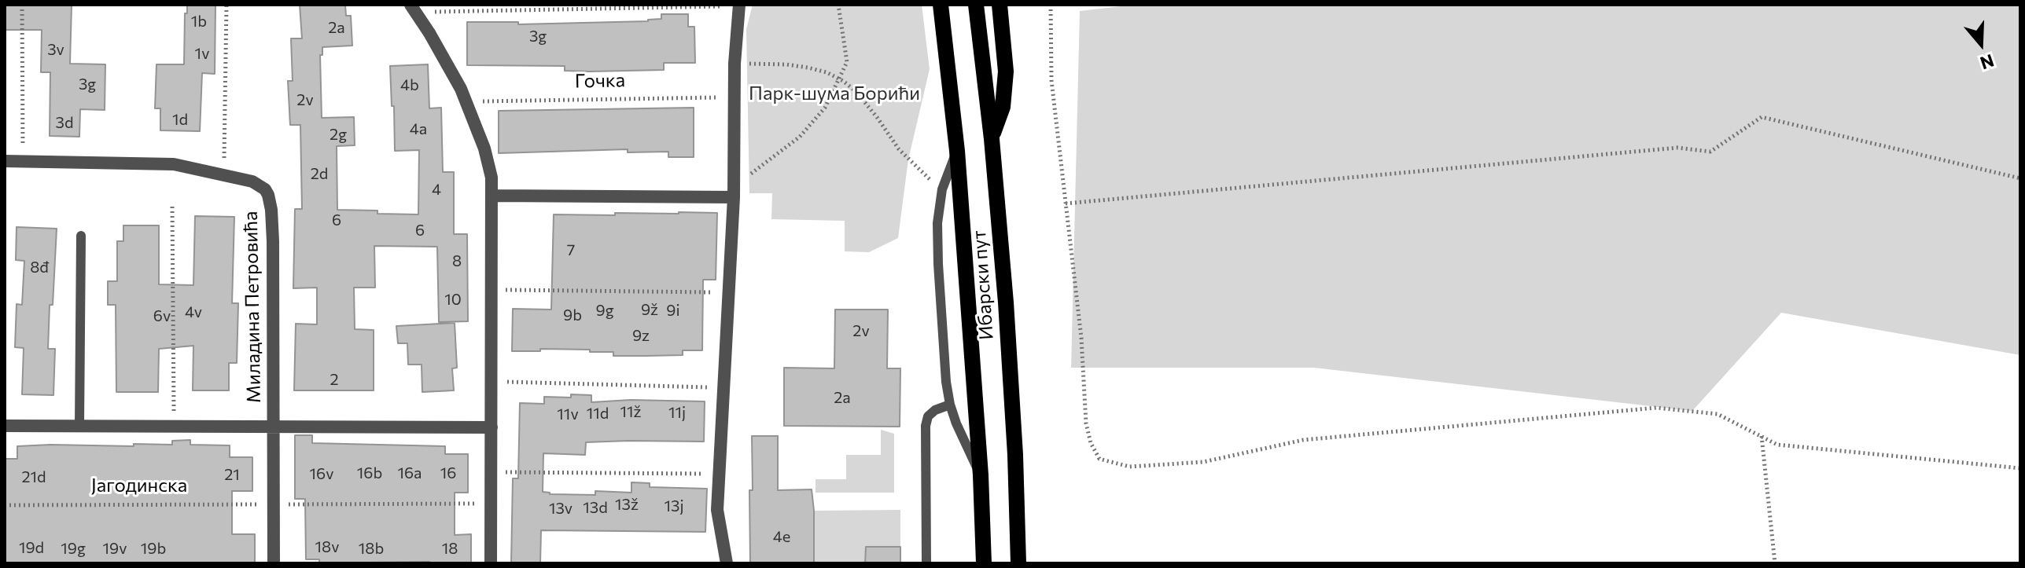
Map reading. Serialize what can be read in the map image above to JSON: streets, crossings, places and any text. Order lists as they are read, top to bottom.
{
  "streets": {
    "main road": ["Ибарски пут"],
    "street": ["Миладина Петровића"],
    "path": ["Гочка", "Јагодинска"]
  },
  "parks": ["Парк-шума Борићи"],
  "house_numbers": [
    "1b",
    "2a",
    "3g",
    "3v",
    "1v",
    "3g",
    "4b",
    "2v",
    "1d",
    "3d",
    "4a",
    "2g",
    "2d",
    "4",
    "6",
    "6",
    "7",
    "8",
    "8đ",
    "10",
    "9ž",
    "9g",
    "9i",
    "4v",
    "9b",
    "6v",
    "2v",
    "9z",
    "2",
    "2a",
    "11ž",
    "11j",
    "11d",
    "11v",
    "16b",
    "16a",
    "16",
    "16v",
    "21",
    "21d",
    "13ž",
    "13j",
    "13d",
    "13v",
    "4e",
    "18v",
    "19d",
    "19g",
    "19v",
    "19b",
    "18b",
    "18"
  ],
  "north": "bottom"
}
